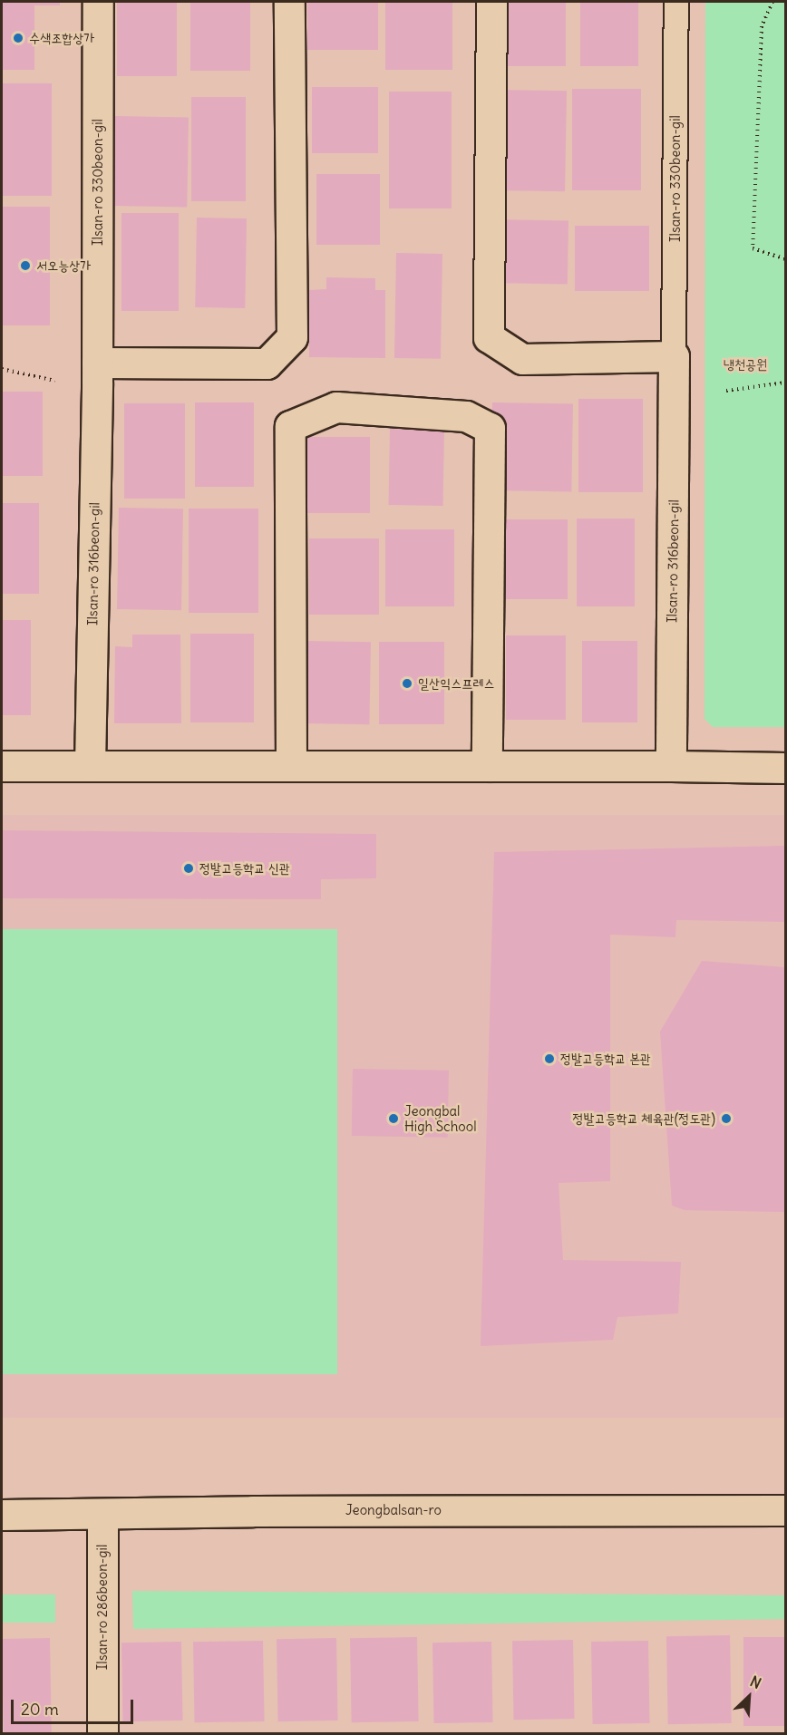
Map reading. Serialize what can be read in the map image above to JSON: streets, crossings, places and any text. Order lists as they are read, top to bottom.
{
  "streets": {
    "street": [
      "Ilsan-ro 330beon-gil",
      "Ilsan-ro 316beon-gil",
      "Jeongbalsan-ro",
      "Ilsan-ro 286beon-gil"
    ]
  },
  "crossings": [
    ["Ilsan-ro 330beon-gil", "Ilsan-ro 316beon-gil"],
    ["Jeongbalsan-ro", "Ilsan-ro 286beon-gil"]
  ],
  "parks": ["냉천공원"],
  "places": [
    "수색조합상가",
    "서오능상가",
    "일산익스프레스",
    "정발고등학교 신관",
    "정발고등학교 본관",
    "Jeongbal High School",
    "정발고등학교 체육관(정도관)"
  ],
  "scale_bar": "20 m",
  "north": "top right"
}
